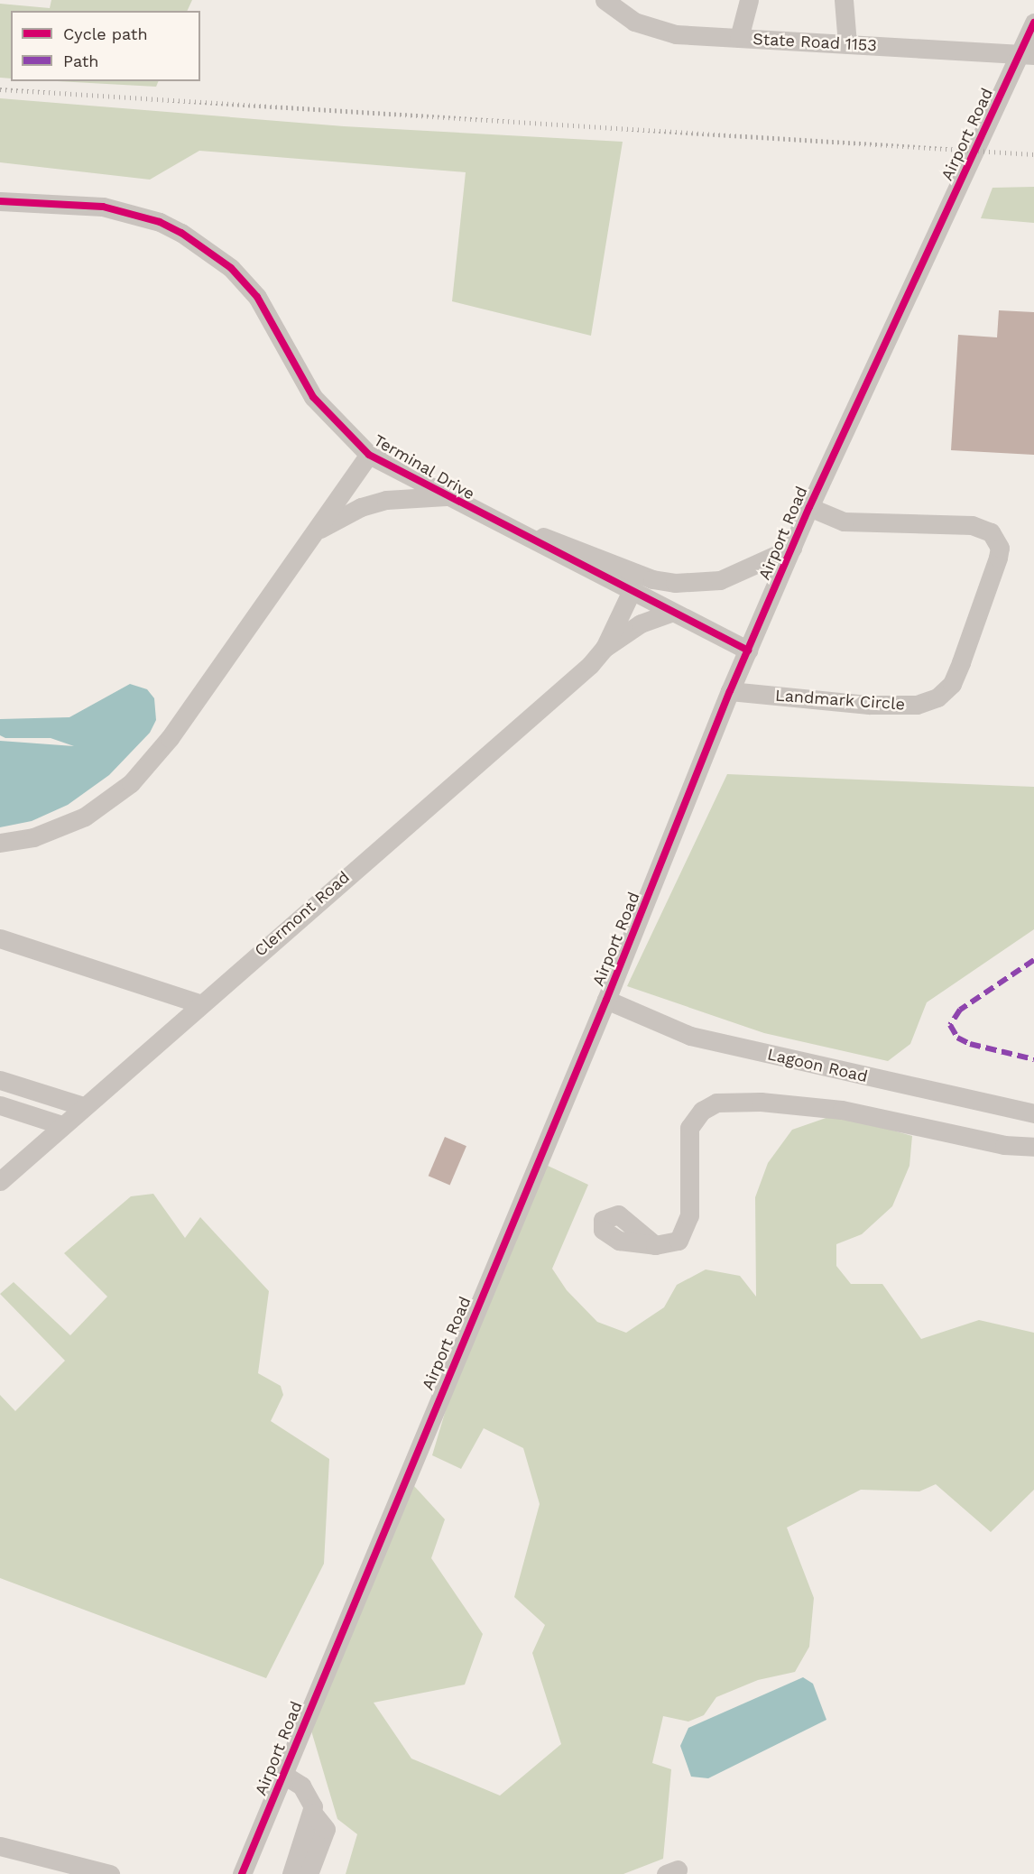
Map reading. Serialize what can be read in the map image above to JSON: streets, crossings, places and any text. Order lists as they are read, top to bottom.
{
  "streets": {
    "street": [
      "State Road 1153",
      "Airport Road",
      "Terminal Drive",
      "Landmark Circle",
      "Clermont Road",
      "Lagoon Road"
    ]
  },
  "crossings": [
    ["State Road 1153", "Airport Road"],
    ["Airport Road", "Terminal Drive"],
    ["Airport Road", "Landmark Circle"],
    ["Airport Road", "Lagoon Road"],
    ["Terminal Drive", "Clermont Road"]
  ],
  "legend": ["Cycle path", "Path"]
}
